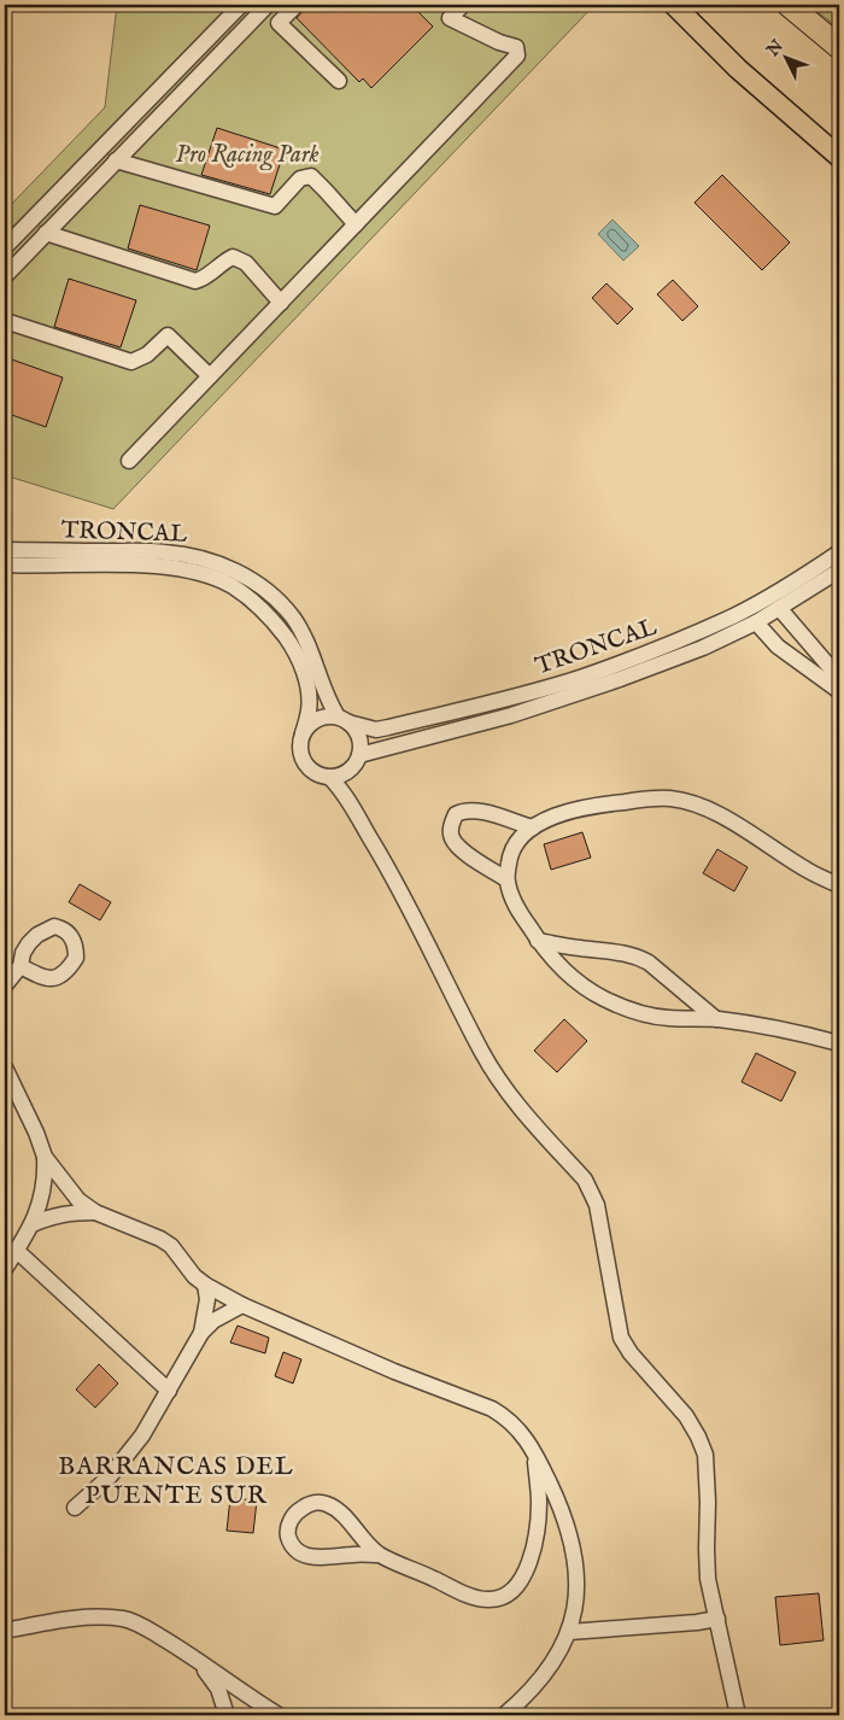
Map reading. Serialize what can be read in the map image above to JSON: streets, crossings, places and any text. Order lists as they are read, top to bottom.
{
  "streets": {
    "street": ["TRONCAL"]
  },
  "districts": ["BARRANCAS DEL PUENTE SUR"],
  "parks": ["Pro Racing Park"],
  "north": "top left"
}
